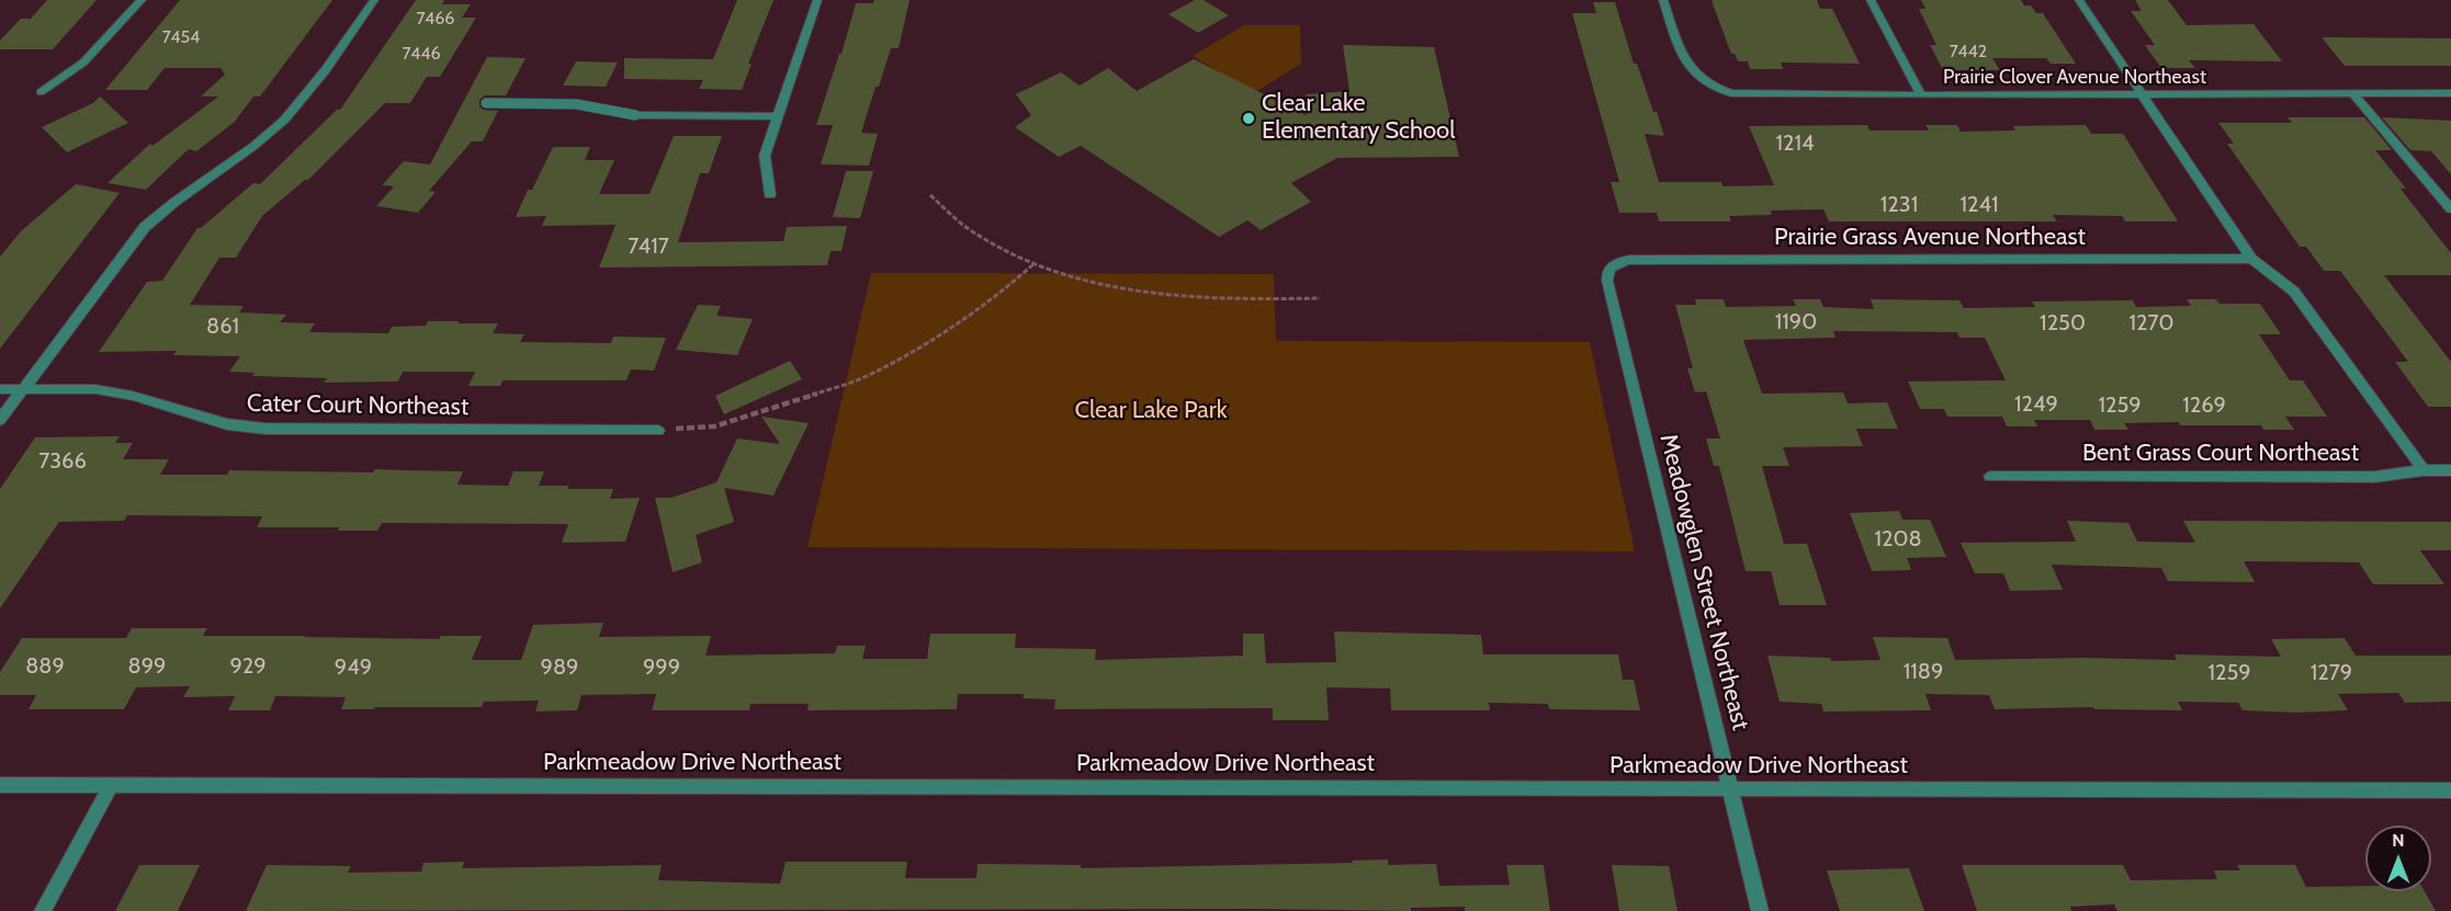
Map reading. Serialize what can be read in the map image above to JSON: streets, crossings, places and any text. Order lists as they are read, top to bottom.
{
  "streets": {
    "street": [
      "Prairie Clover Avenue Northeast",
      "Prairie Grass Avenue Northeast",
      "Cater Court Northeast",
      "Bent Grass Court Northeast",
      "Meadowglen Street Northeast",
      "Parkmeadow Drive Northeast"
    ]
  },
  "crossings": [
    ["Prairie Grass Avenue Northeast", "Meadowglen Street Northeast"],
    ["Meadowglen Street Northeast", "Parkmeadow Drive Northeast"]
  ],
  "parks": ["Clear Lake Park"],
  "places": ["Clear Lake Elementary School"],
  "house_numbers": [
    "7466",
    "7454",
    "7442",
    "7446",
    "1214",
    "1231",
    "1241",
    "7417",
    "1190",
    "1250",
    "1270",
    "861",
    "1249",
    "1259",
    "1269",
    "7366",
    "1208",
    "889",
    "899",
    "929",
    "949",
    "989",
    "999",
    "1189",
    "1259",
    "1279"
  ],
  "north": "top"
}
